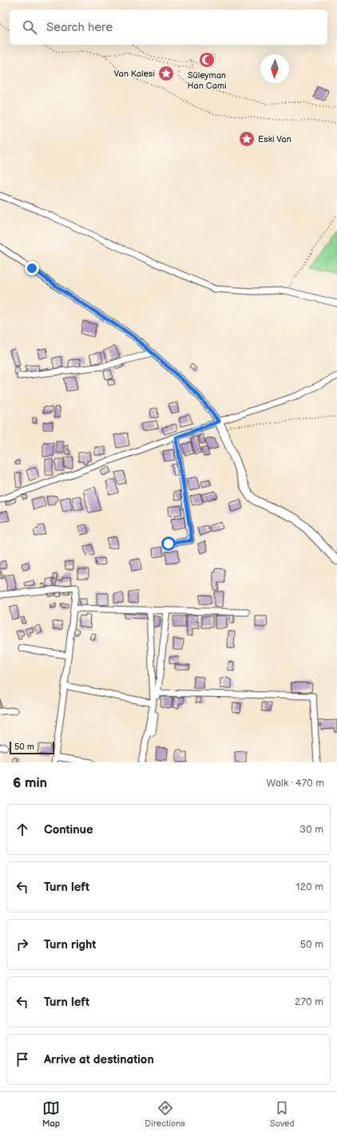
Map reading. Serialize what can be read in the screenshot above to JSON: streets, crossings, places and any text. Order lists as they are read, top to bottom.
{
  "places": {
    "mosque": ["Süleyman Han Cami"],
    "place": ["Van Kalesi", "Eski Van"]
  },
  "scale_bar": "50 m",
  "north": "bottom",
  "page": {
    "search": "Search here",
    "scale": "50 m",
    "heading": ["6 min", "Walk · 470 m"],
    "list": [
      ["Continue", "30 m"],
      ["Turn left", "120 m"],
      ["Turn right", "50 m"],
      ["Turn left", "270 m"],
      "Arrive at destination"
    ],
    "nav": ["Map", "Directions", "Saved"]
  }
}
